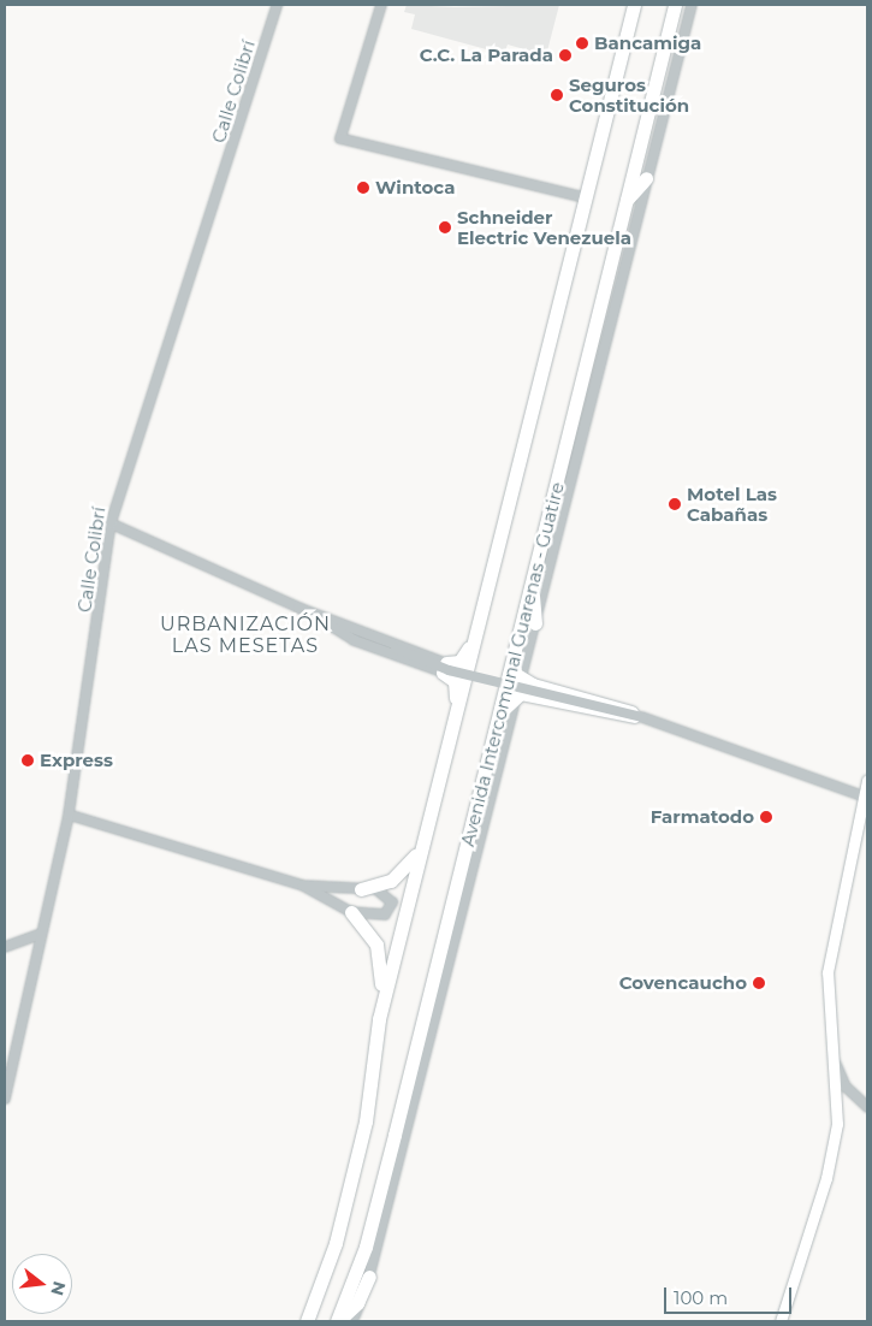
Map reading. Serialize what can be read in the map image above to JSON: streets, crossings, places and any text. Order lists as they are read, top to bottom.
{
  "streets": {
    "highway": ["Avenida Intercomunal Guarenas - Guatire"],
    "street": ["Calle Colibrí"]
  },
  "districts": ["URBANIZACIÓN LAS MESETAS"],
  "places": [
    "Bancamiga",
    "C.C. La Parada",
    "Seguros Constitución",
    "Wintoca",
    "Schneider Electric Venezuela",
    "Motel Las Cabañas",
    "Express",
    "Farmatodo",
    "Covencaucho"
  ],
  "scale_bar": "100 m",
  "north": "right"
}
